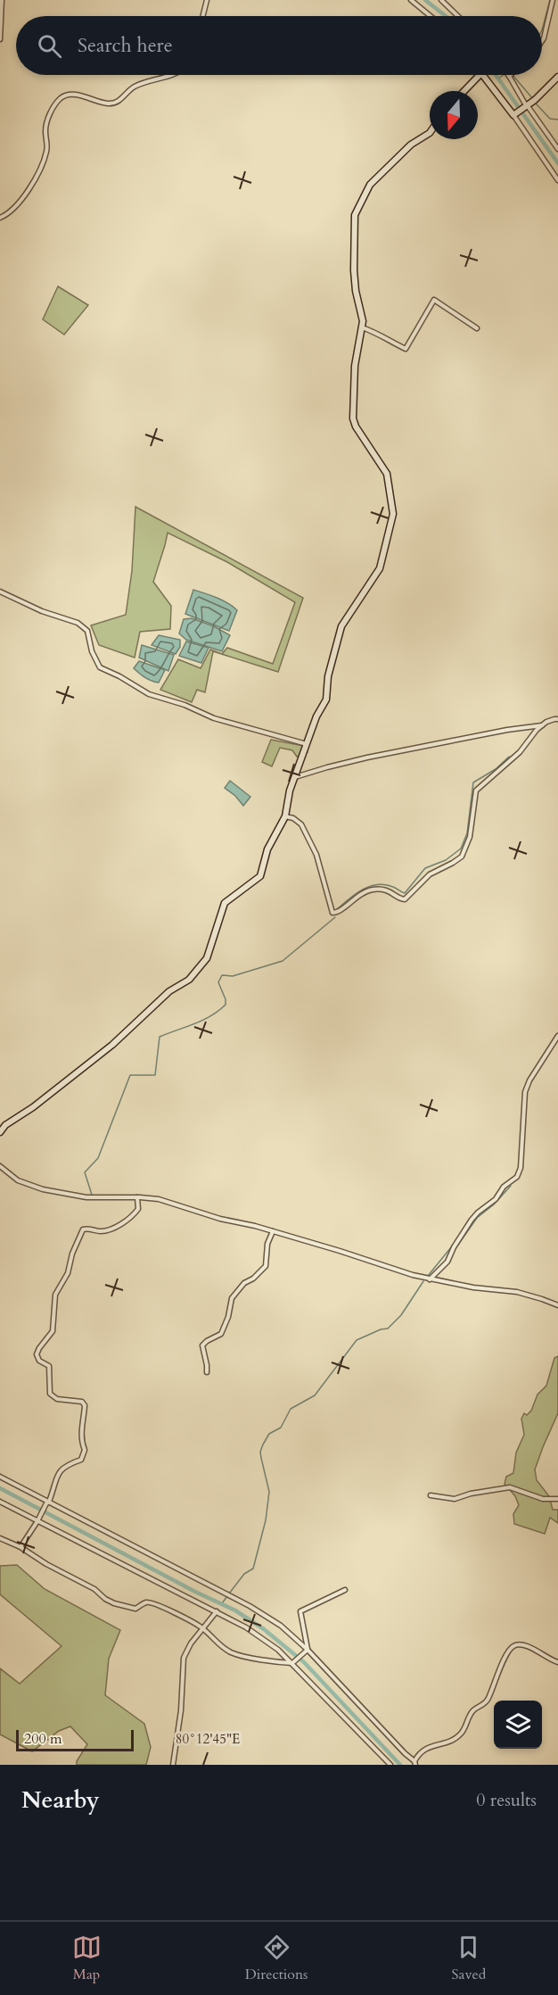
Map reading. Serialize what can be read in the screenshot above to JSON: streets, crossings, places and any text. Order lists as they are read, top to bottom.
{
  "scale_bar": "200 m",
  "north": "bottom",
  "page": {
    "search": "Search here",
    "scale": "200 m",
    "heading": ["Nearby", "0 results"],
    "nav": ["Map", "Directions", "Saved"]
  },
  "coordinates": ["80°12'45\"E"]
}
